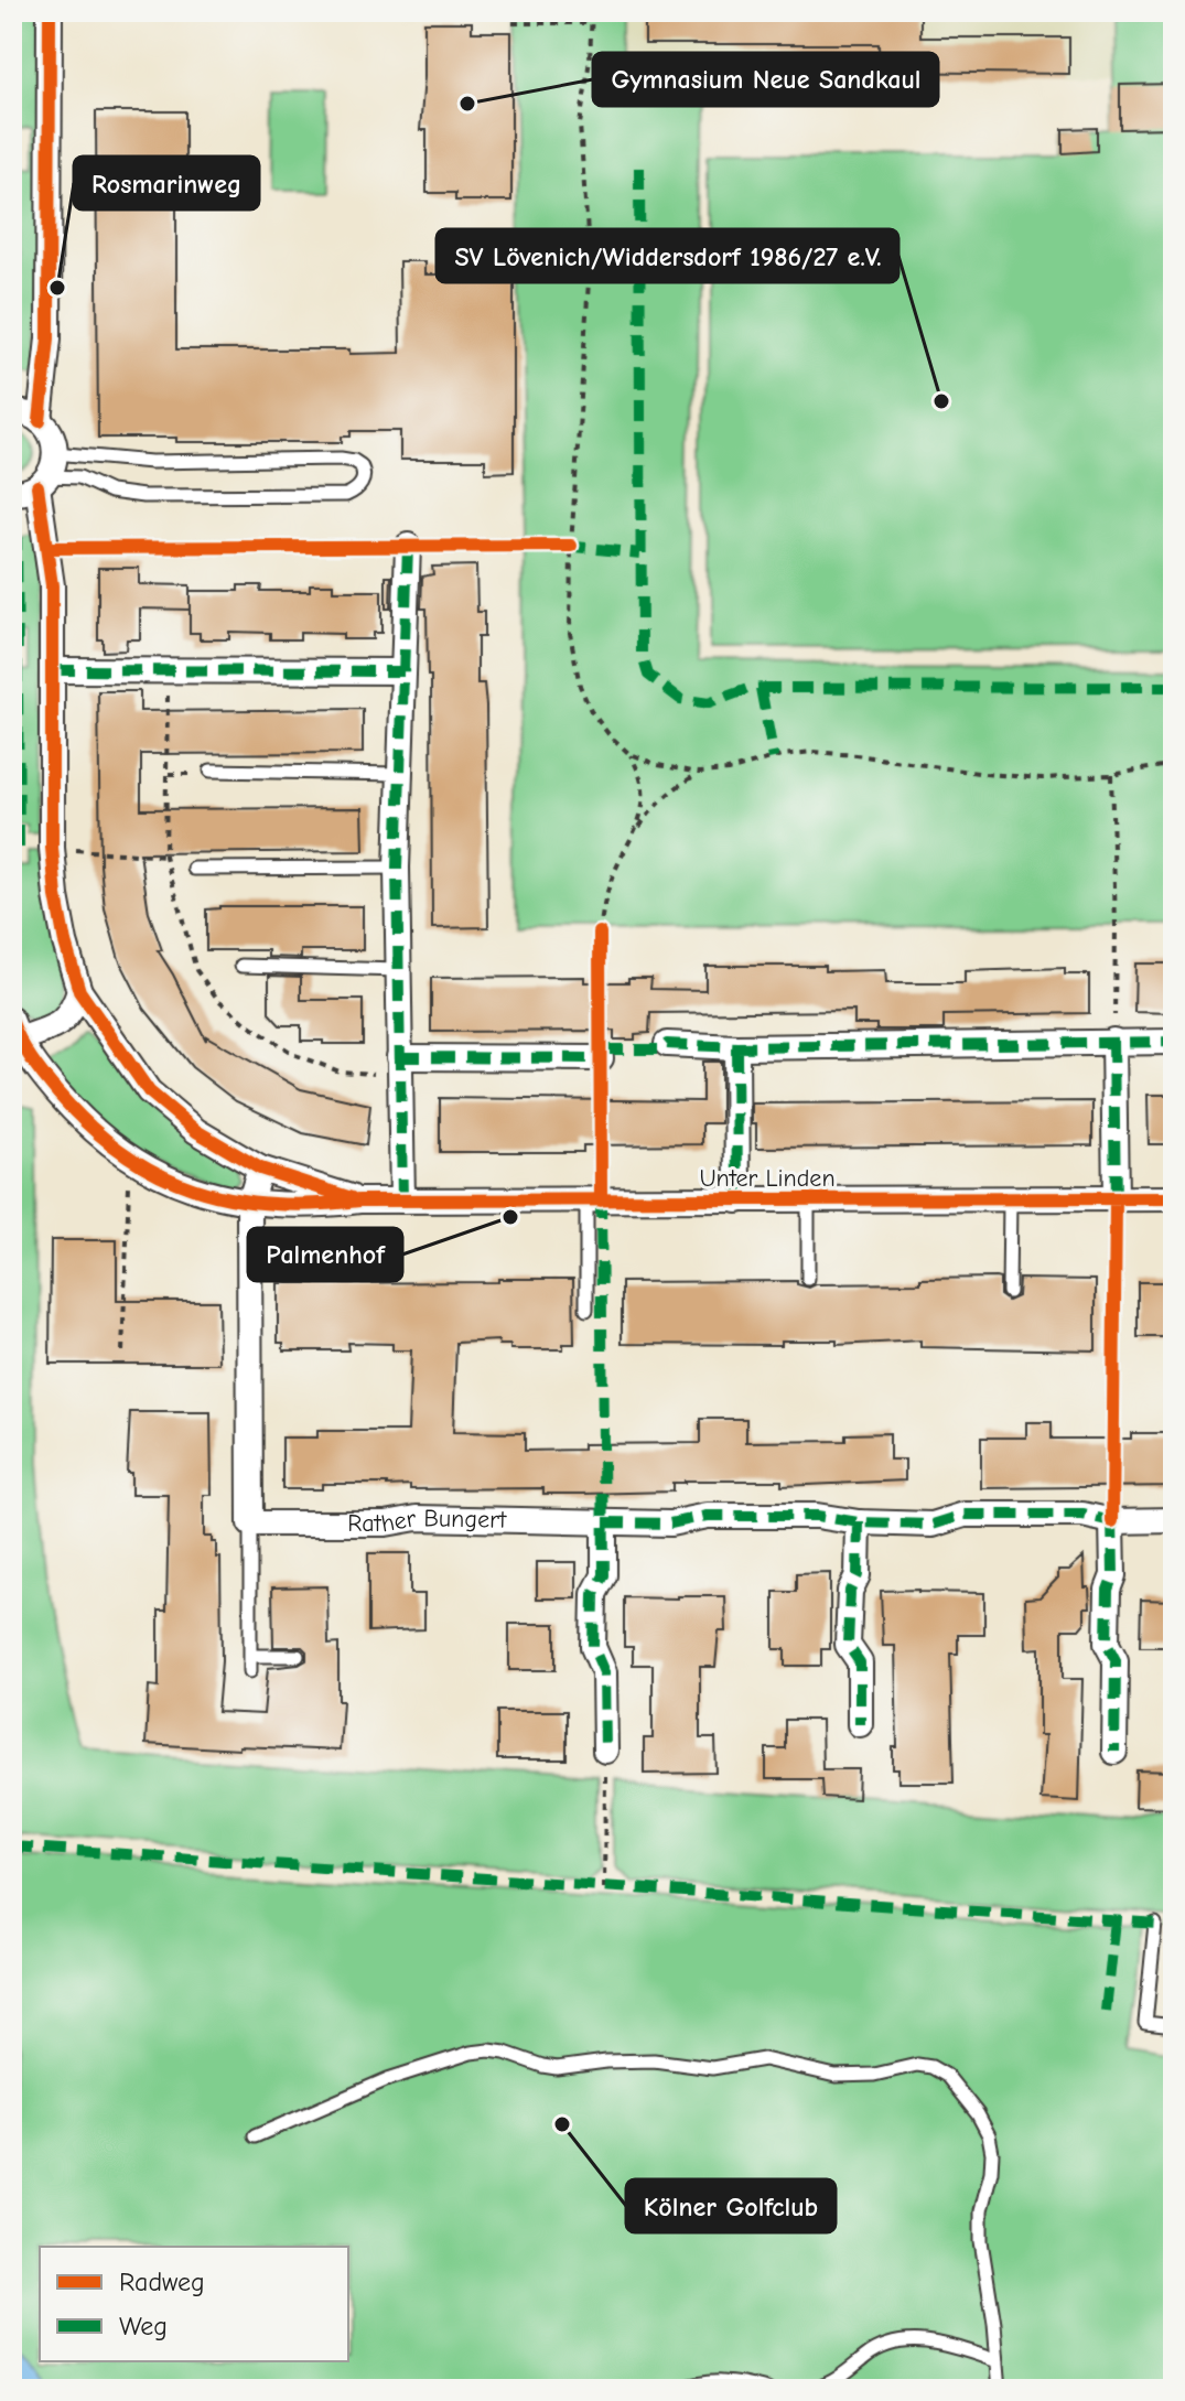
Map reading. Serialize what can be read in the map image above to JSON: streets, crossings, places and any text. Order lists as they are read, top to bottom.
{
  "streets": {
    "street": ["Unter Linden", "Rather Bungert"]
  },
  "places": [
    "Gymnasium Neue Sandkaul",
    "Rosmarinweg",
    "SV Lövenich/Widdersdorf 1986/27 e.V.",
    "Palmenhof",
    "Kölner Golfclub"
  ],
  "legend": ["Radweg", "Weg"]
}
